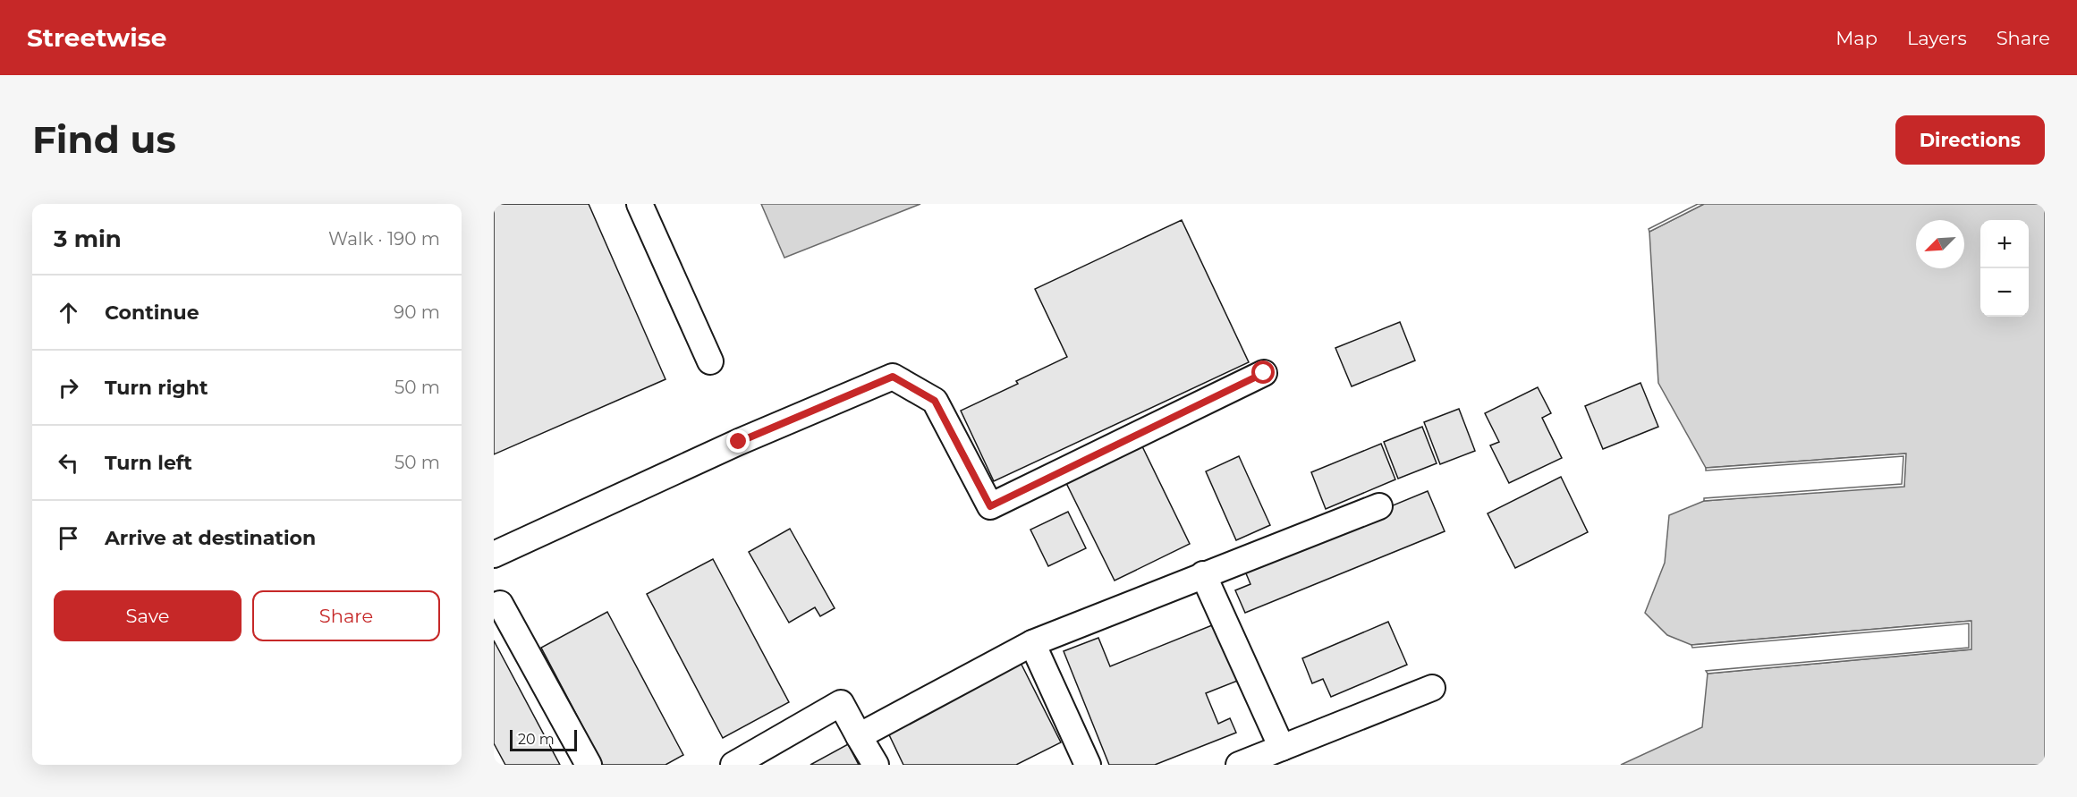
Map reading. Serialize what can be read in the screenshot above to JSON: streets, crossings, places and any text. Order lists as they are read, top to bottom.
{
  "scale_bar": "20 m",
  "north": "bottom left",
  "page": {
    "header": "Streetwise",
    "nav": ["Map", "Layers", "Share"],
    "buttons": [
      "Directions",
      ["Save", "Share"]
    ],
    "title": "Find us",
    "heading": ["3 min", "Walk · 190 m"],
    "map_buttons": ["+", "−"],
    "list": [
      ["Continue", "90 m"],
      ["Turn right", "50 m"],
      ["Turn left", "50 m"],
      "Arrive at destination"
    ],
    "scale": "20 m"
  }
}
